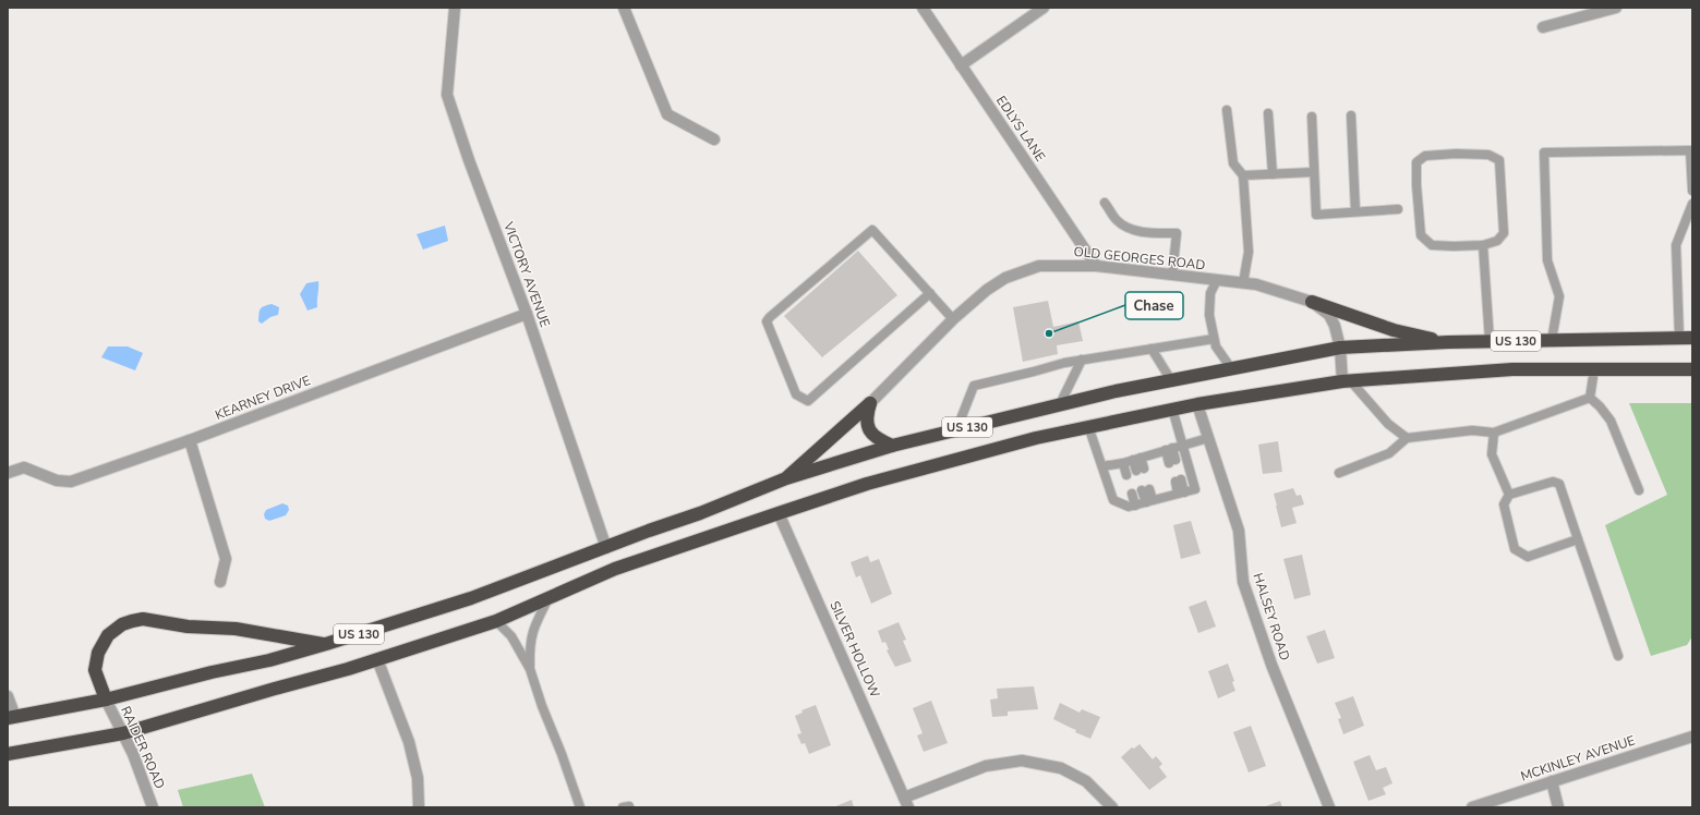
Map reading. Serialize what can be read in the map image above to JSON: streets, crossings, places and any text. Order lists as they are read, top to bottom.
{
  "streets": {
    "highway": ["US 130"],
    "street": [
      "EDLYS LANE",
      "OLD GEORGES ROAD",
      "VICTORY AVENUE",
      "KEARNEY DRIVE",
      "HALSEY ROAD",
      "SILVER HOLLOW",
      "RAIDER ROAD",
      "MCKINLEY AVENUE"
    ]
  },
  "crossings": [
    ["EDLYS LANE", "OLD GEORGES ROAD"],
    ["OLD GEORGES ROAD", "US 130"],
    ["VICTORY AVENUE", "US 130"],
    ["VICTORY AVENUE", "KEARNEY DRIVE"],
    ["US 130", "HALSEY ROAD"],
    ["US 130", "SILVER HOLLOW"],
    ["US 130", "RAIDER ROAD"]
  ],
  "places": ["Chase"]
}
